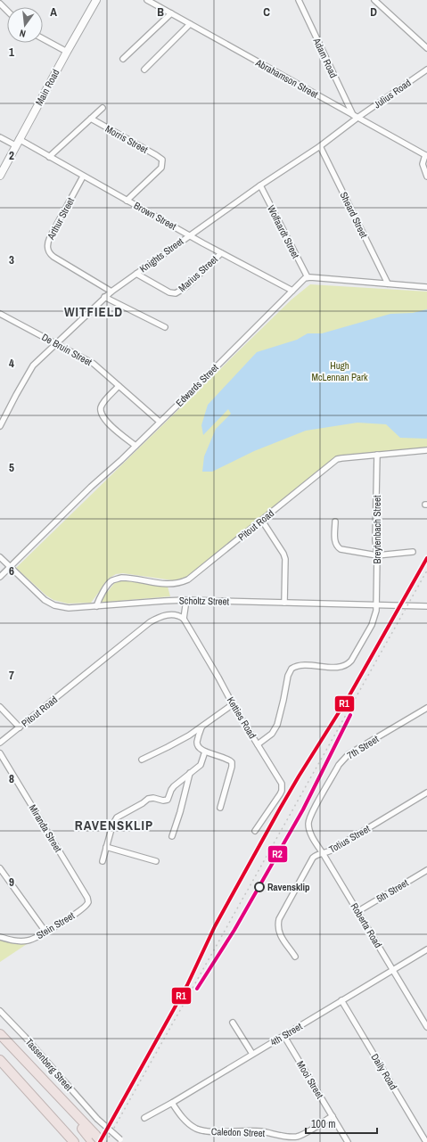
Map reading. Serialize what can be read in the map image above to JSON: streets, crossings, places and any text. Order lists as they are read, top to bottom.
{
  "streets": {
    "street": [
      "Adam Road",
      "Abrahamson Street",
      "Main Road",
      "Julius Road",
      "Morris Street",
      "Sheard Street",
      "Brown Street",
      "Arthur Street",
      "Wolfaardt Street",
      "Knights Street",
      "Marius Street",
      "De Bruin Street",
      "Edwards Street",
      "Pitout Road",
      "Breytenbach Street",
      "Scholtz Street",
      "Ketties Road",
      "7th Street",
      "Miranda Street",
      "Totius Street",
      "5th Street",
      "Stein Street",
      "Roberta Road",
      "4th Street",
      "Tassenberg Street",
      "Daily Road",
      "Mooi Street",
      "Caledon Street"
    ]
  },
  "crossings": [
    ["Adam Road", "Abrahamson Street"],
    ["Adam Road", "Julius Road"],
    ["Adam Road", "Knights Street"],
    ["Abrahamson Street", "Julius Road"],
    ["Abrahamson Street", "Knights Street"],
    ["Main Road", "Brown Street"],
    ["Julius Road", "Knights Street"],
    ["Morris Street", "Brown Street"],
    ["Sheard Street", "Knights Street"],
    ["Brown Street", "Arthur Street"],
    ["Brown Street", "Knights Street"],
    ["Brown Street", "Marius Street"],
    ["Brown Street", "Edwards Street"],
    ["Arthur Street", "Knights Street"],
    ["Wolfaardt Street", "Knights Street"],
    ["Wolfaardt Street", "Edwards Street"],
    ["Knights Street", "Marius Street"],
    ["Knights Street", "De Bruin Street"],
    ["De Bruin Street", "Edwards Street"],
    ["Edwards Street", "Scholtz Street"],
    ["Pitout Road", "Breytenbach Street"],
    ["Pitout Road", "Scholtz Street"],
    ["Pitout Road", "Ketties Road"],
    ["Breytenbach Street", "Scholtz Street"],
    ["Breytenbach Street", "Ketties Road"],
    ["7th Street", "Roberta Road"],
    ["Miranda Street", "Stein Street"],
    ["Totius Street", "Roberta Road"],
    ["5th Street", "Roberta Road"],
    ["Roberta Road", "4th Street"],
    ["4th Street", "Daily Road"],
    ["4th Street", "Mooi Street"],
    ["4th Street", "Caledon Street"],
    ["Mooi Street", "Caledon Street"]
  ],
  "districts": ["WITFIELD", "RAVENSKLIP"],
  "parks": ["Hugh McLennan Park"],
  "places": ["Ravensklip"],
  "lines": ["transit line R1", "transit line R2"],
  "scale_bar": "100 m",
  "north": "bottom",
  "grid": {
    "columns": [
      "A",
      "B",
      "C",
      "D"
    ],
    "rows": [
      "1",
      "2",
      "3",
      "4",
      "5",
      "6",
      "7",
      "8",
      "9"
    ]
  }
}
